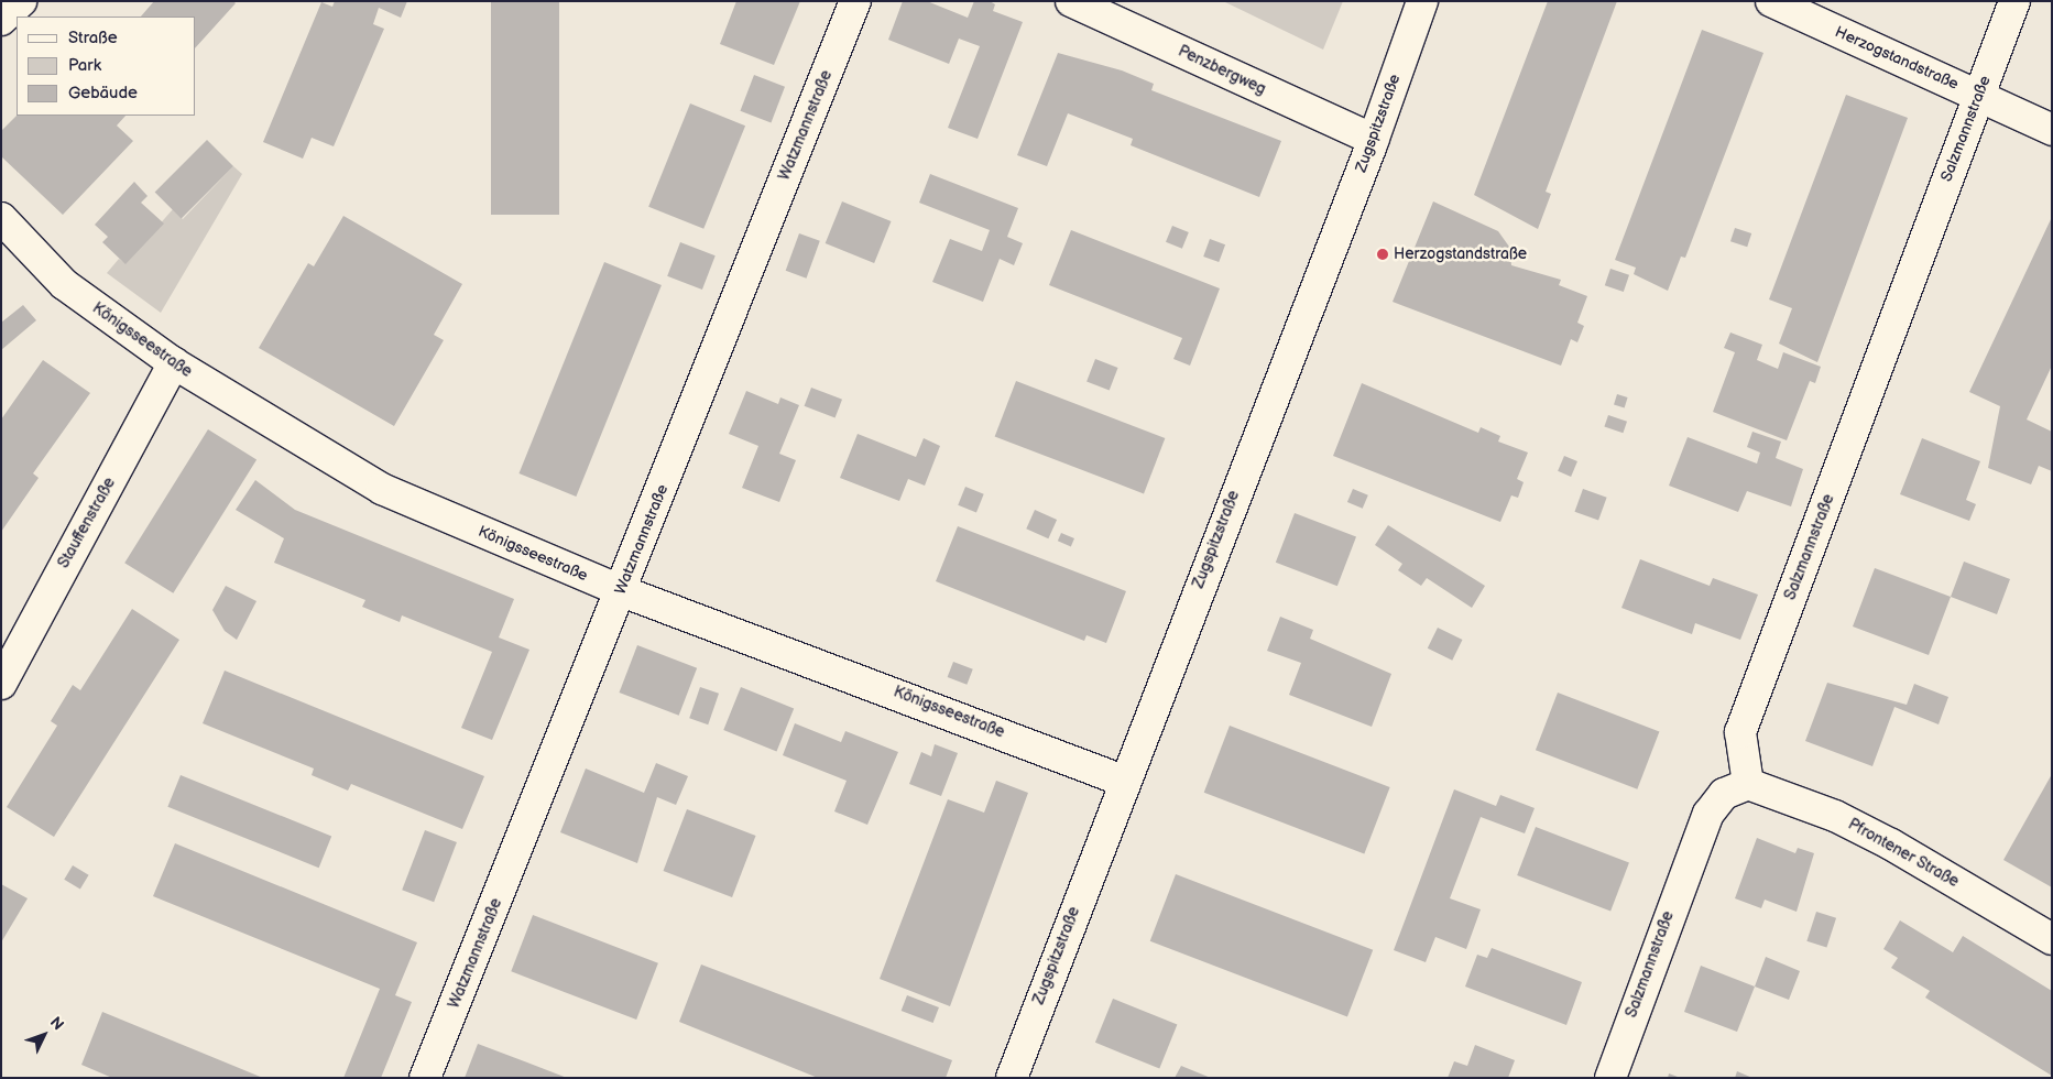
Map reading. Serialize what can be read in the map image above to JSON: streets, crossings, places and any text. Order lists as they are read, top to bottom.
{
  "streets": {
    "street": [
      "Herzogstandstraße",
      "Penzbergweg",
      "Zugspitzstraße",
      "Watzmannstraße",
      "Salzmannstraße",
      "Königsseestraße",
      "Stauffenstraße",
      "Pfrontener Straße"
    ]
  },
  "crossings": [
    ["Herzogstandstraße", "Salzmannstraße"],
    ["Penzbergweg", "Zugspitzstraße"],
    ["Zugspitzstraße", "Königsseestraße"],
    ["Watzmannstraße", "Königsseestraße"],
    ["Salzmannstraße", "Pfrontener Straße"],
    ["Königsseestraße", "Stauffenstraße"]
  ],
  "places": ["Herzogstandstraße"],
  "legend": ["Straße", "Park", "Gebäude"],
  "north": "top right"
}
